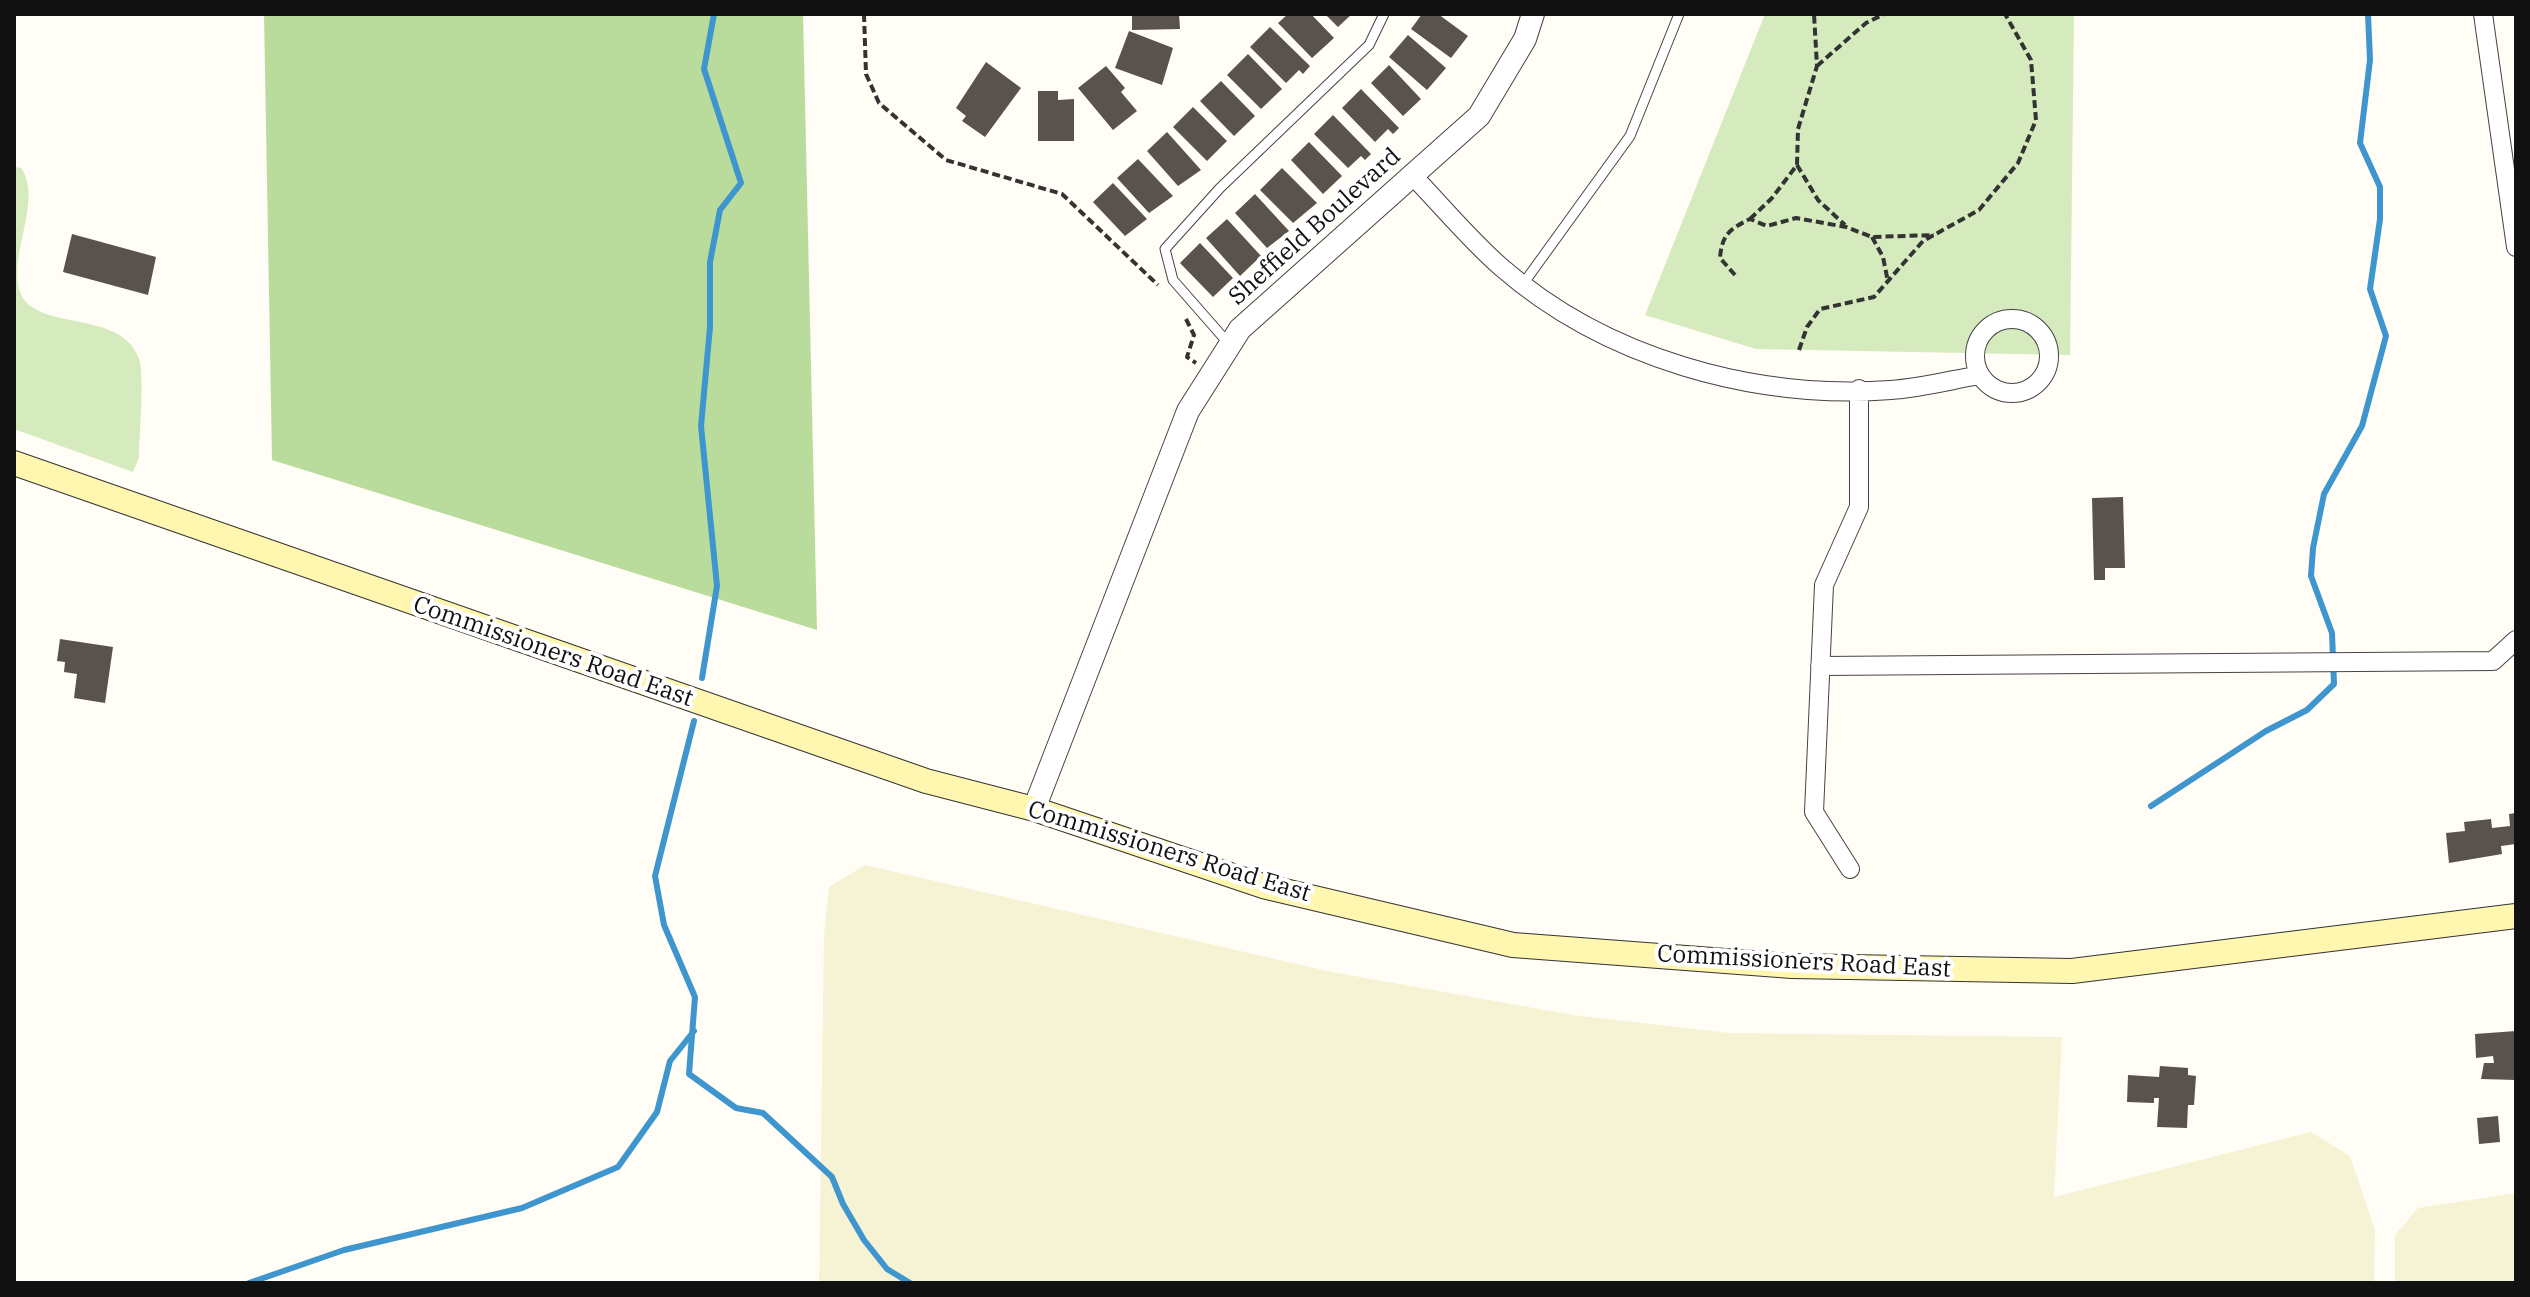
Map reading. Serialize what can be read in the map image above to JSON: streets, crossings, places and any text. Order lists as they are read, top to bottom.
{
  "streets": {
    "main road": ["Commissioners Road East"],
    "street": ["Sheffield Boulevard"]
  },
  "crossings": [
    ["Sheffield Boulevard", "Commissioners Road East"]
  ]
}
